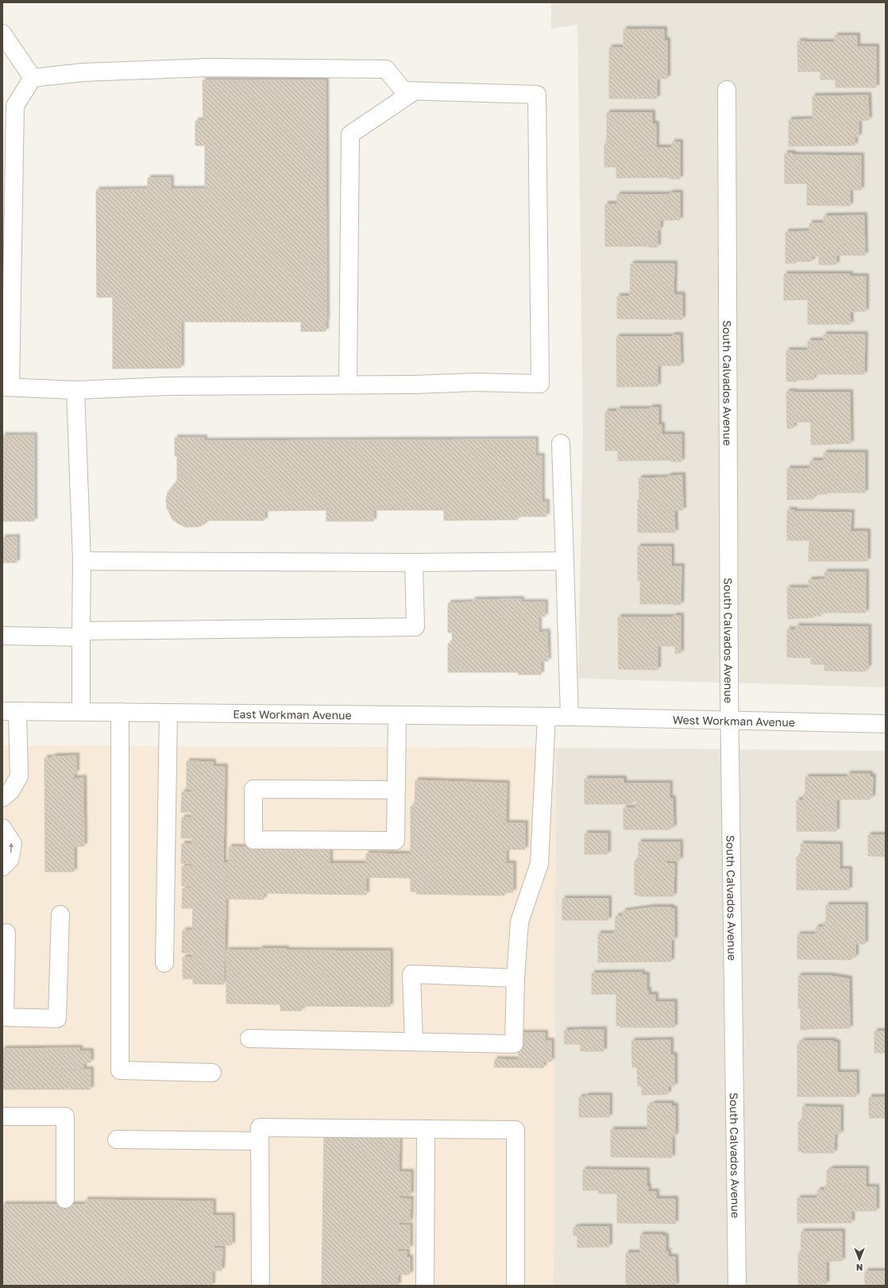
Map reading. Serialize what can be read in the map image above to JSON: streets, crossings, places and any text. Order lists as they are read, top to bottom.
{
  "streets": {
    "street": ["South Calvados Avenue", "East Workman Avenue", "West Workman Avenue"]
  },
  "crossings": [
    ["South Calvados Avenue", "West Workman Avenue"],
    ["East Workman Avenue", "West Workman Avenue"]
  ],
  "north": "bottom"
}
